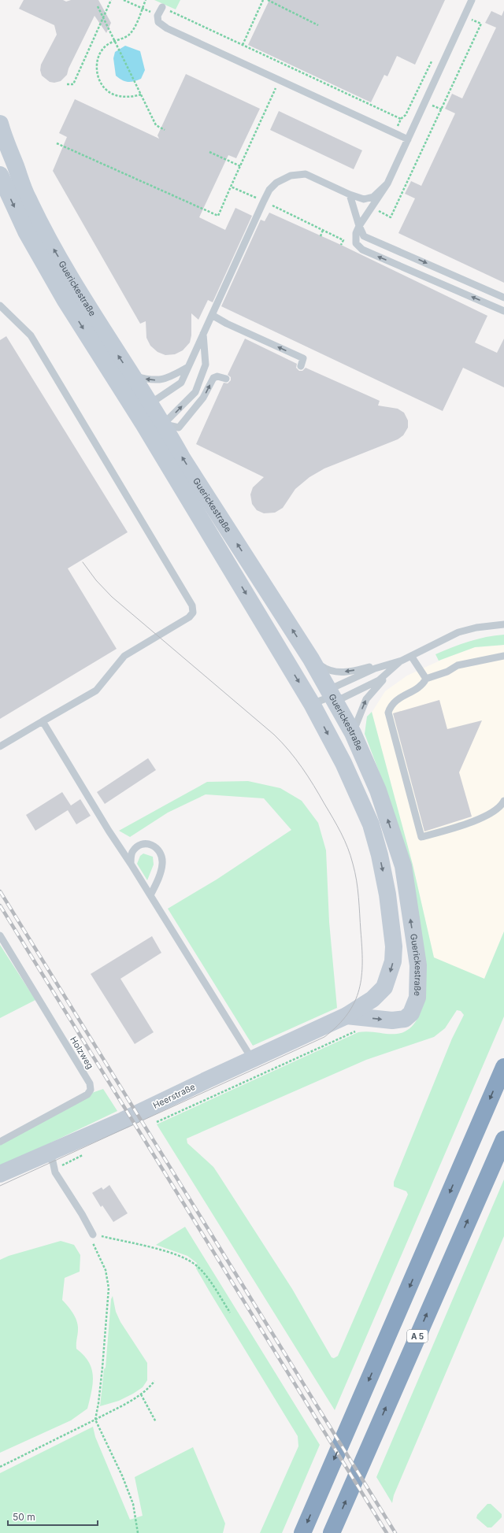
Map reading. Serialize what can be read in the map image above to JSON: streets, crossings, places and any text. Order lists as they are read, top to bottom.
{
  "streets": {
    "highway": ["A 5"],
    "main road": ["Guerickestraße", "Heerstraße"],
    "lane": ["Holzweg"]
  },
  "crossings": [
    ["Guerickestraße", "Heerstraße"]
  ],
  "scale_bar": "50 m"
}
